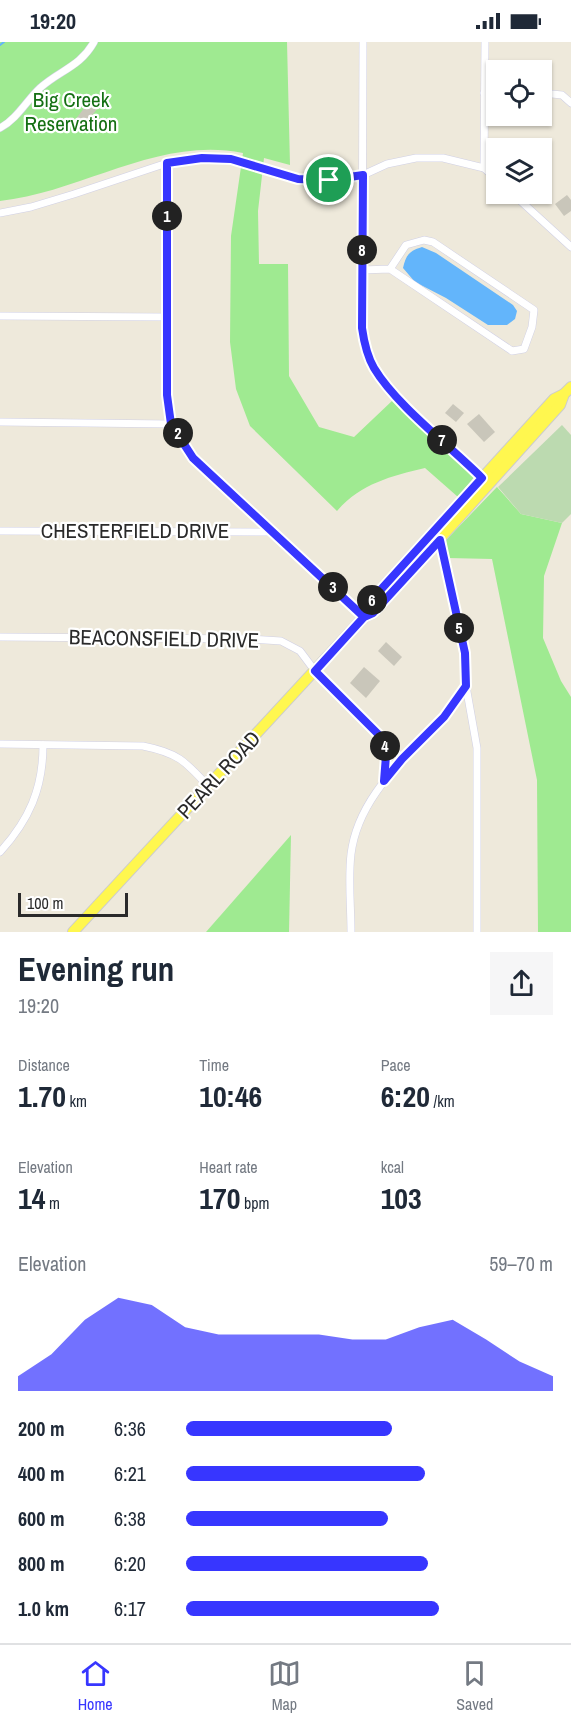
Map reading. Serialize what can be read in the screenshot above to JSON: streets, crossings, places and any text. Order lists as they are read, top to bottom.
{
  "streets": {
    "main road": ["PEARL ROAD"],
    "street": ["CHESTERFIELD DRIVE", "BEACONSFIELD DRIVE"]
  },
  "crossings": [
    ["BEACONSFIELD DRIVE", "PEARL ROAD"]
  ],
  "parks": ["Big Creek Reservation"],
  "scale_bar": "100 m",
  "page": {
    "status": "19:20",
    "pins": [
      "1",
      "8",
      "2",
      "7",
      "3",
      "6",
      "5",
      "4"
    ],
    "scale": "100 m",
    "heading": ["Evening run", "19:20"],
    "stats": [
      ["Distance", "1.70 km"],
      ["Time", "10:46"],
      ["Pace", "6:20 /km"],
      ["Elevation", "14 m"],
      ["Heart rate", "170 bpm"],
      ["kcal", "103"]
    ],
    "chart": ["Elevation", "59–70 m"],
    "list": [
      {
        "name": "200 m",
        "note": "6:36"
      },
      {
        "name": "400 m",
        "note": "6:21"
      },
      {
        "name": "600 m",
        "note": "6:38"
      },
      {
        "name": "800 m",
        "note": "6:20"
      },
      {
        "name": "1.0 km",
        "note": "6:17"
      }
    ],
    "tabs": ["Home", "Map", "Saved"]
  }
}
